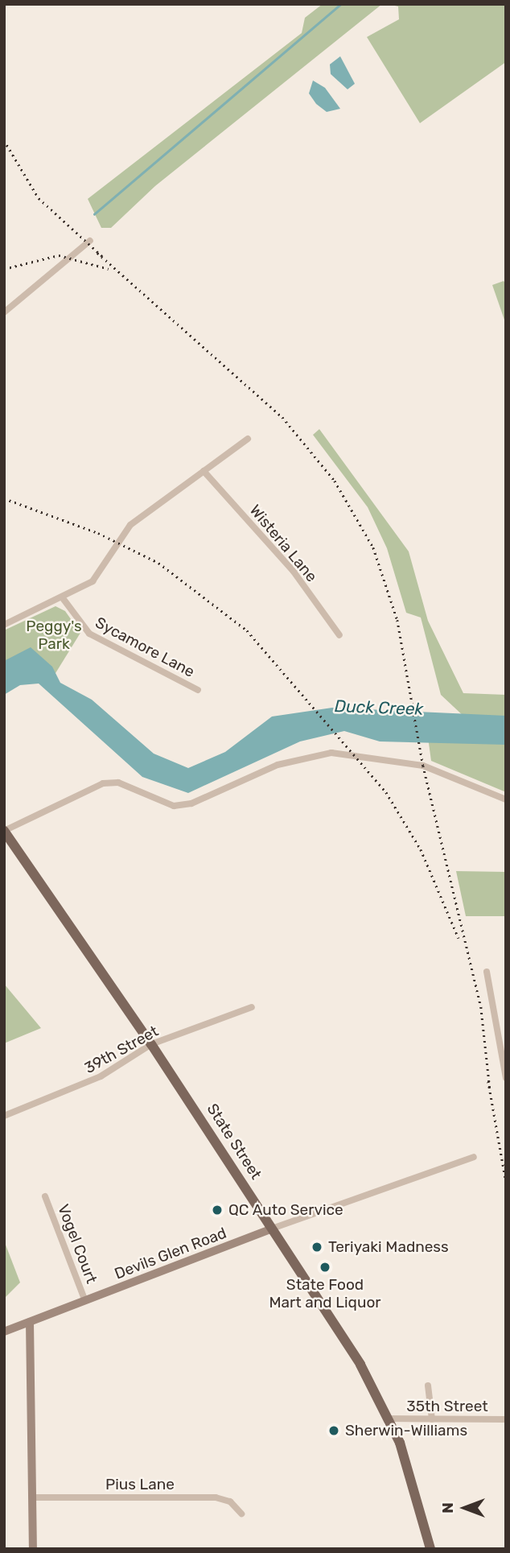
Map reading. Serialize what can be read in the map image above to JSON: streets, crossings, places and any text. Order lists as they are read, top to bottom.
{
  "streets": {
    "main road": ["State Street", "Devils Glen Road"],
    "street": [
      "Wisteria Lane",
      "Sycamore Lane",
      "39th Street",
      "Vogel Court",
      "35th Street",
      "Pius Lane"
    ]
  },
  "crossings": [
    ["39th Street", "State Street"],
    ["State Street", "Devils Glen Road"],
    ["State Street", "35th Street"],
    ["Vogel Court", "Devils Glen Road"]
  ],
  "water": ["Duck Creek"],
  "parks": ["Peggy's Park"],
  "places": [
    "QC Auto Service",
    "Teriyaki Madness",
    "State Food Mart and Liquor",
    "Sherwin-Williams"
  ],
  "north": "left"
}
